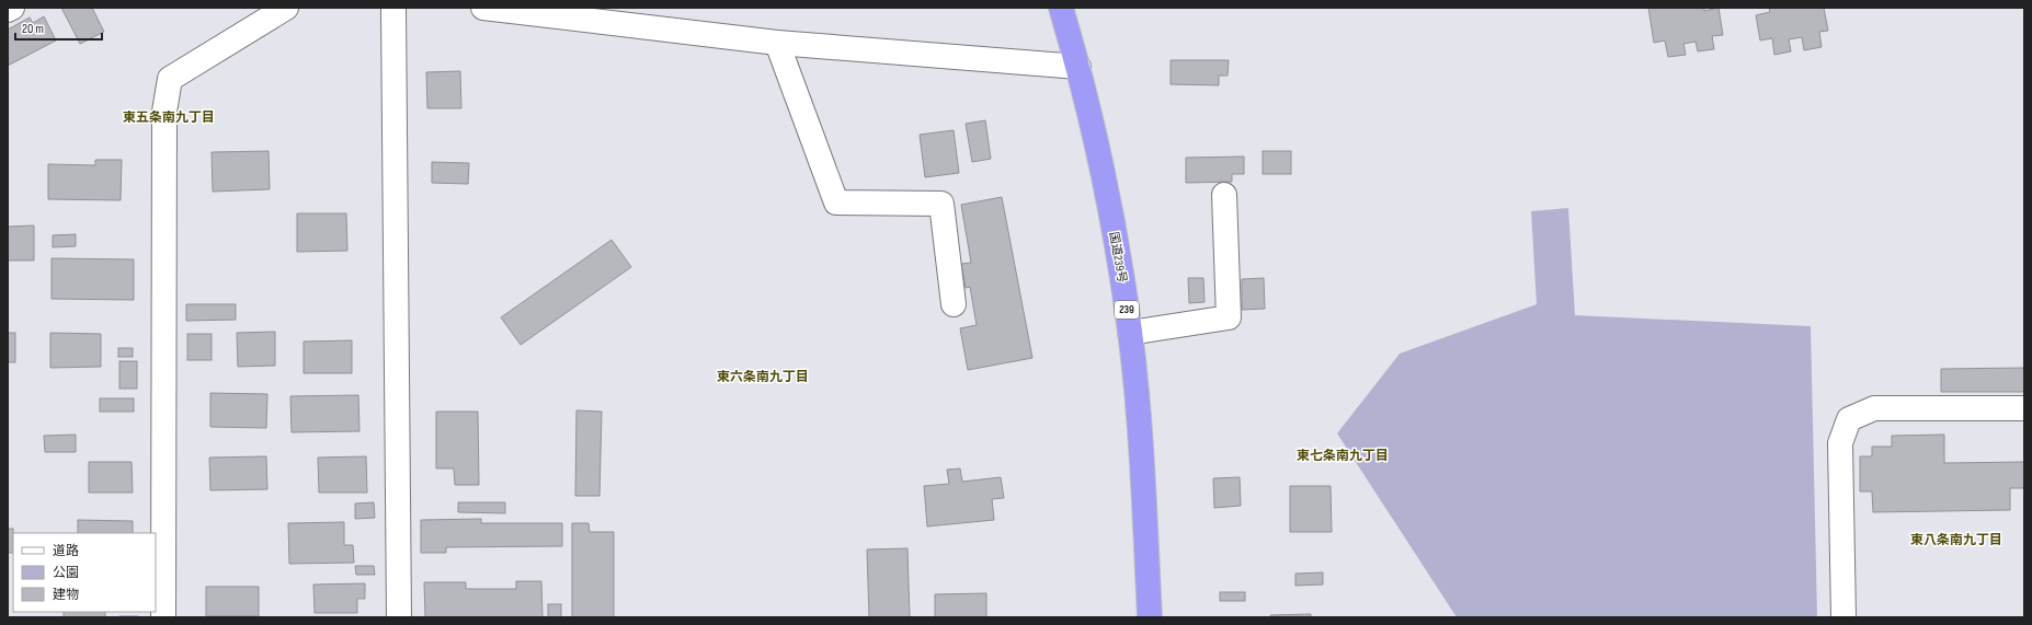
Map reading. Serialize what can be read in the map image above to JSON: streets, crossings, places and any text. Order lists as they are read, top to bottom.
{
  "streets": {
    "highway": ["国道239号", "239"]
  },
  "districts": [
    "東五条南九丁目",
    "東六条南九丁目",
    "東七条南九丁目",
    "東八条南九丁目"
  ],
  "legend": ["道路", "公園", "建物"],
  "scale_bar": "20 m"
}
